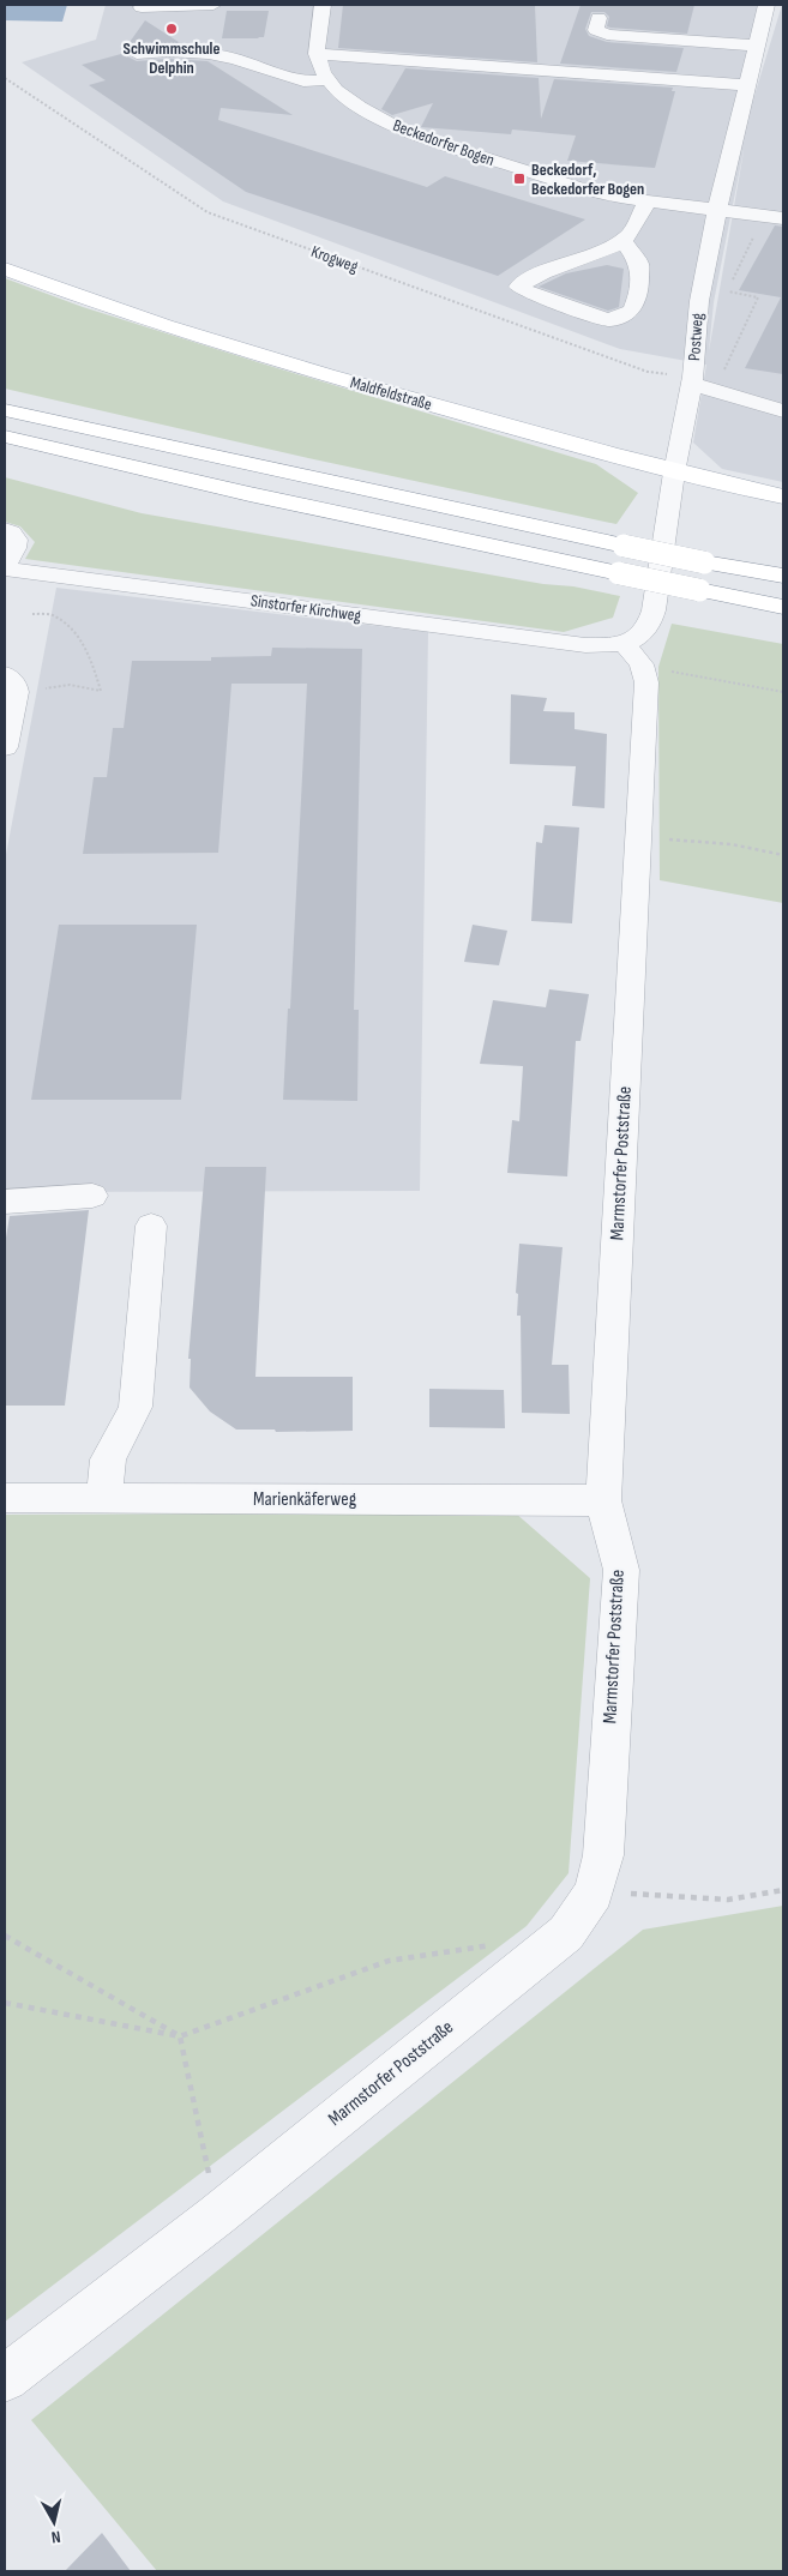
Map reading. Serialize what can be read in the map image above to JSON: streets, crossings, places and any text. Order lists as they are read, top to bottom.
{
  "streets": {
    "main road": ["Maldfeldstraße"],
    "street": [
      "Beckedorfer Bogen",
      "Postweg",
      "Sinstorfer Kirchweg",
      "Marmstorfer Poststraße",
      "Marienkäferweg"
    ],
    "path": ["Krogweg"]
  },
  "crossings": [
    ["Beckedorfer Bogen", "Postweg"],
    ["Krogweg", "Postweg"],
    ["Postweg", "Maldfeldstraße"],
    ["Postweg", "Sinstorfer Kirchweg"],
    ["Marmstorfer Poststraße", "Marienkäferweg"]
  ],
  "places": {
    "other": ["Schwimmschule Delphin"],
    "transit": ["Beckedorf, Beckedorfer Bogen"]
  },
  "north": "bottom"
}
